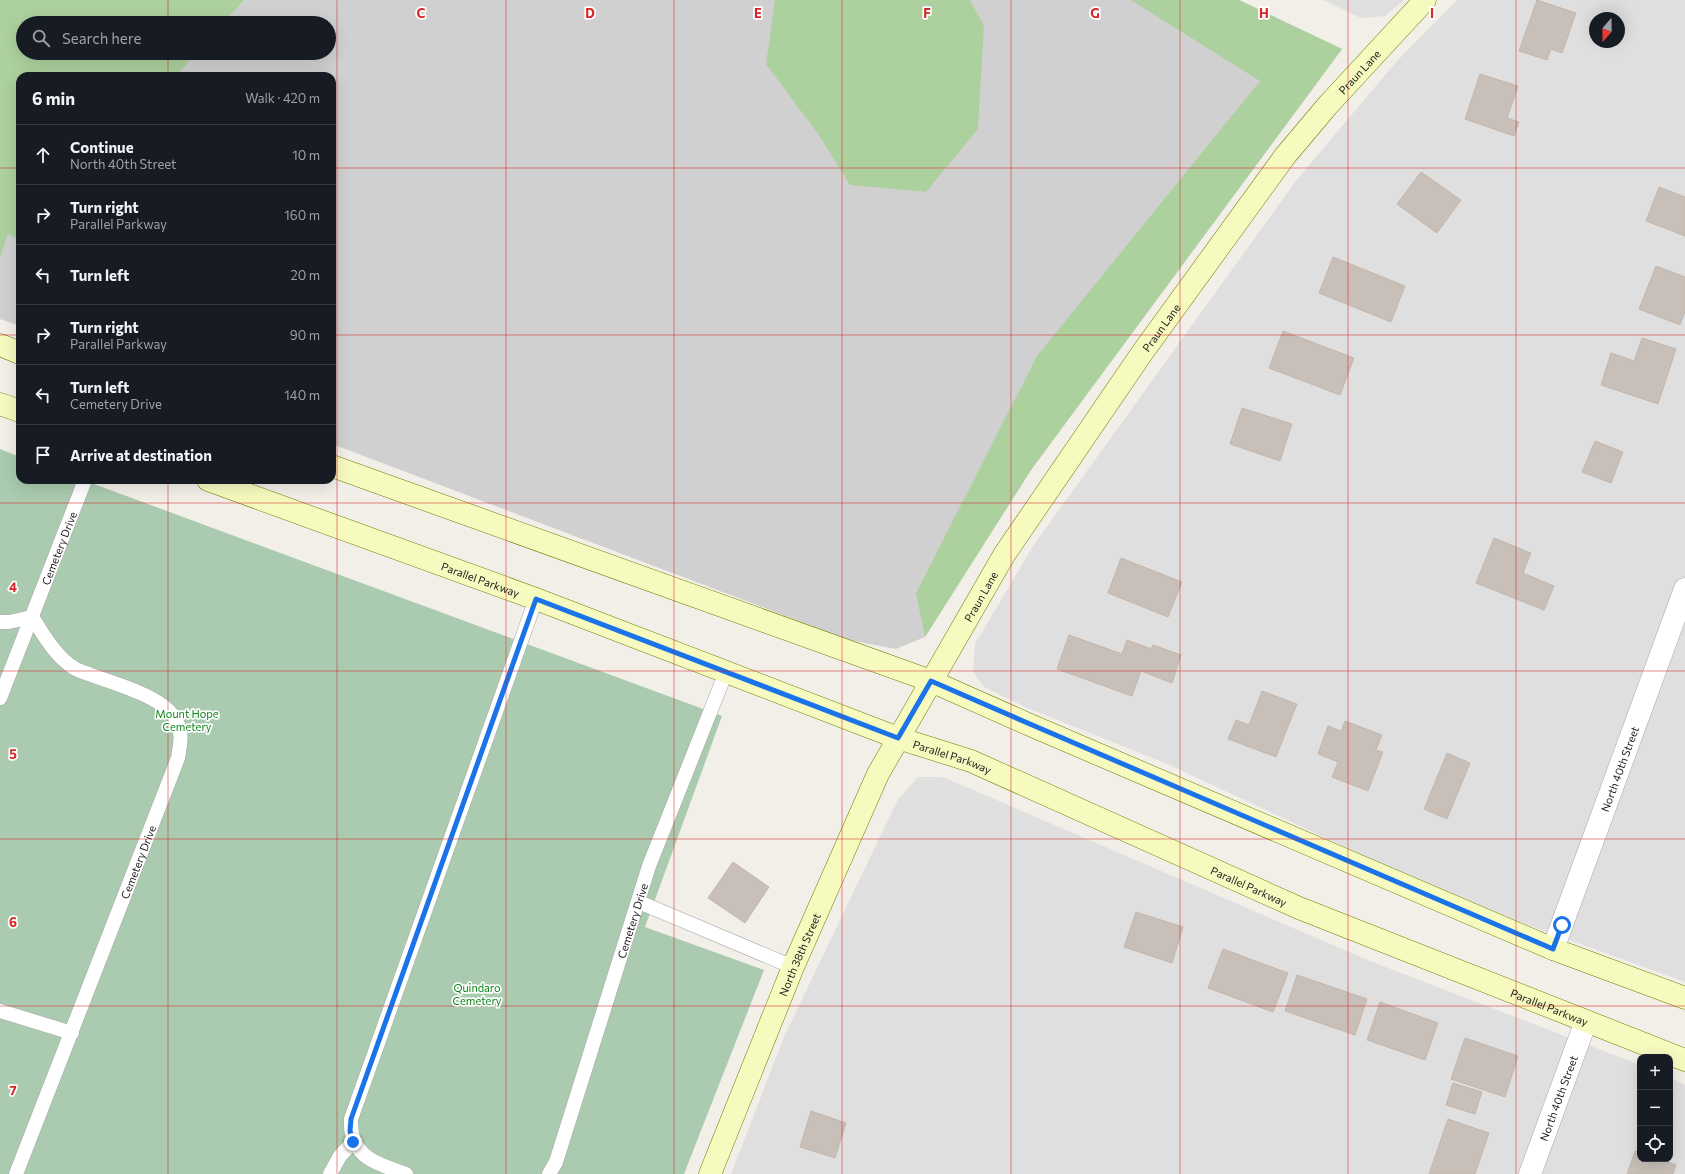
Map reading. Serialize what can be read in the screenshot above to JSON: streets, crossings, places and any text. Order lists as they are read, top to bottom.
{
  "streets": {
    "main road": ["Praun Lane", "Parallel Parkway", "North 38th Street"],
    "street": ["North 40th Street"],
    "lane": ["Cemetery Drive"]
  },
  "crossings": [
    ["Praun Lane", "Parallel Parkway"],
    ["Praun Lane", "North 38th Street"],
    ["Cemetery Drive", "Parallel Parkway"],
    ["Parallel Parkway", "North 40th Street"],
    ["Parallel Parkway", "North 38th Street"]
  ],
  "parks": ["Mount Hope Cemetery", "Quindaro Cemetery"],
  "north": "bottom",
  "page": {
    "search": "Search here",
    "heading": ["6 min", "Walk · 420 m"],
    "list": [
      ["Continue", "North 40th Street", "10 m"],
      ["Turn right", "Parallel Parkway", "160 m"],
      ["Turn left", "20 m"],
      ["Turn right", "Parallel Parkway", "90 m"],
      ["Turn left", "Cemetery Drive", "140 m"],
      "Arrive at destination"
    ],
    "map_buttons": ["+", "−"]
  },
  "grid": {
    "columns": [
      "C",
      "D",
      "E",
      "F",
      "G",
      "H",
      "I"
    ],
    "rows": [
      "4",
      "5",
      "6",
      "7"
    ]
  }
}
